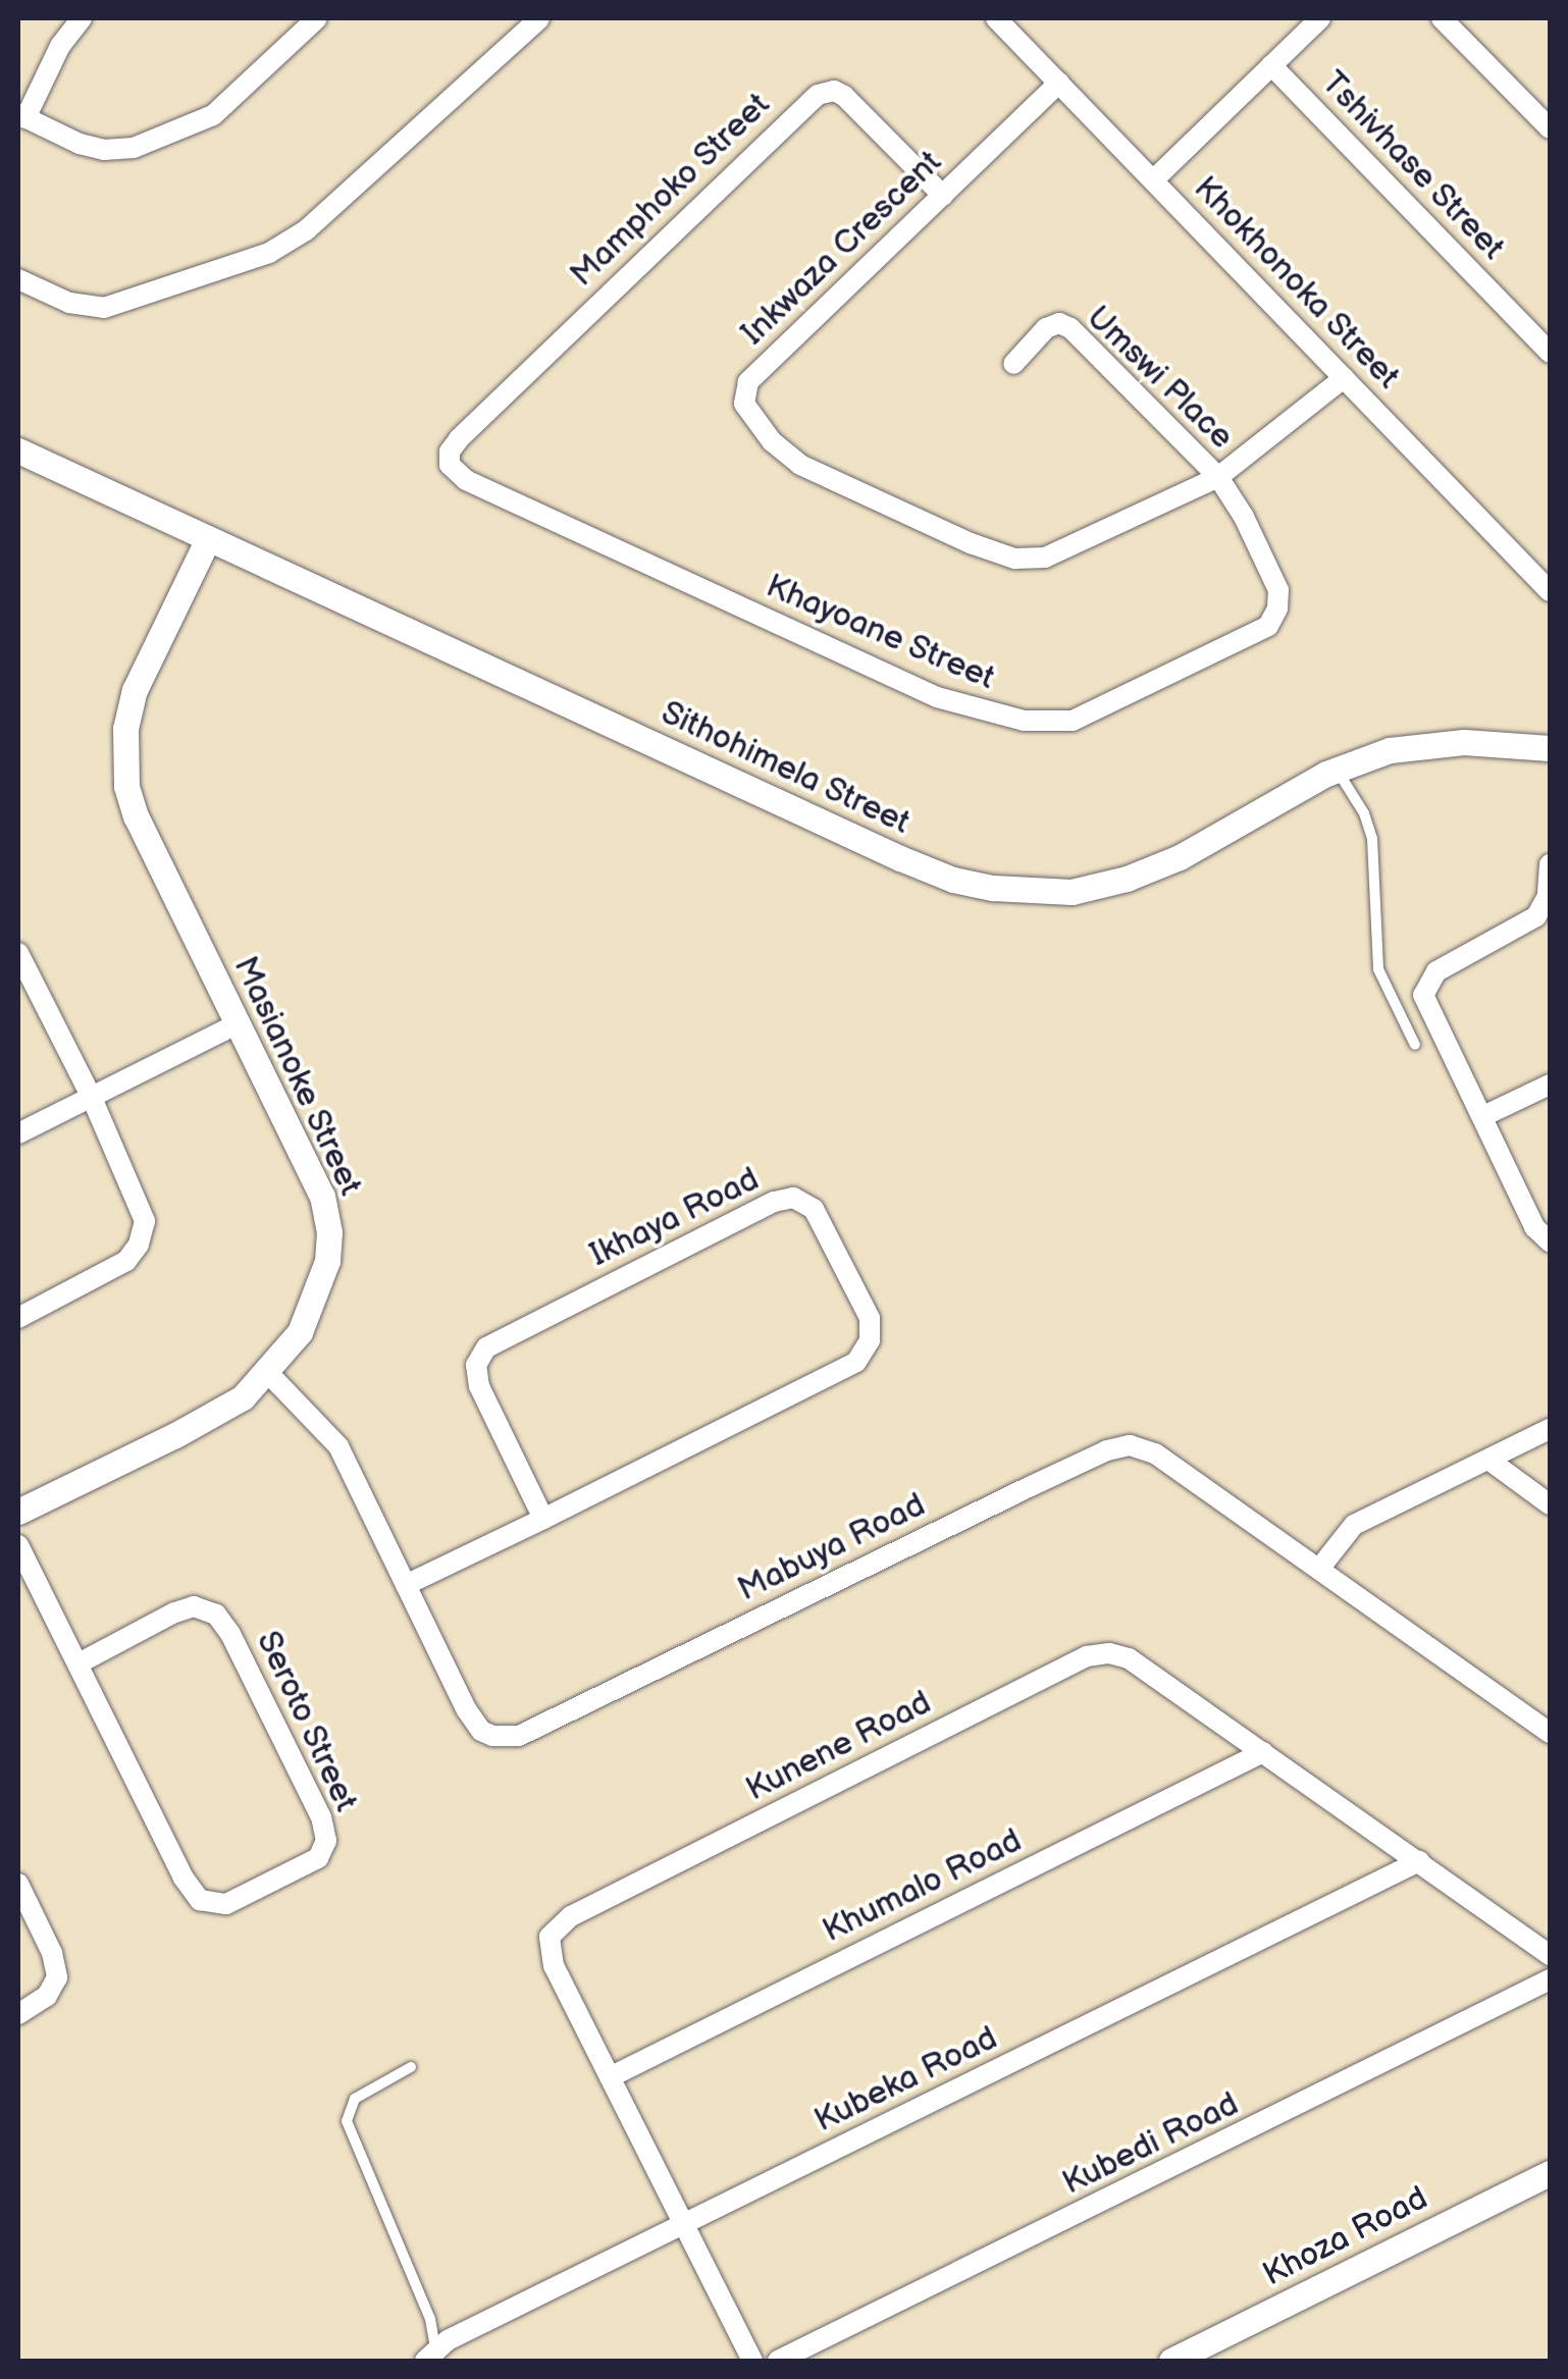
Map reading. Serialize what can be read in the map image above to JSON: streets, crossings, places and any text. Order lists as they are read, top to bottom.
{
  "streets": {
    "street": [
      "Tshivhase Street",
      "Mamphoko Street",
      "Inkwaza Crescent",
      "Khokhonoka Street",
      "Umswi Place",
      "Khayoane Street",
      "Sithohimela Street",
      "Masianoke Street",
      "Ikhaya Road",
      "Mabuya Road",
      "Seroto Street",
      "Kunene Road",
      "Khumalo Road",
      "Kubeka Road",
      "Kubedi Road",
      "Khoza Road"
    ]
  },
  "crossings": [
    ["Mamphoko Street", "Inkwaza Crescent"],
    ["Mamphoko Street", "Khayoane Street"],
    ["Inkwaza Crescent", "Khokhonoka Street"],
    ["Inkwaza Crescent", "Umswi Place"],
    ["Inkwaza Crescent", "Khayoane Street"],
    ["Umswi Place", "Khayoane Street"],
    ["Sithohimela Street", "Masianoke Street"],
    ["Masianoke Street", "Mabuya Road"],
    ["Ikhaya Road", "Mabuya Road"],
    ["Kunene Road", "Khumalo Road"],
    ["Kunene Road", "Kubeka Road"]
  ]
}
